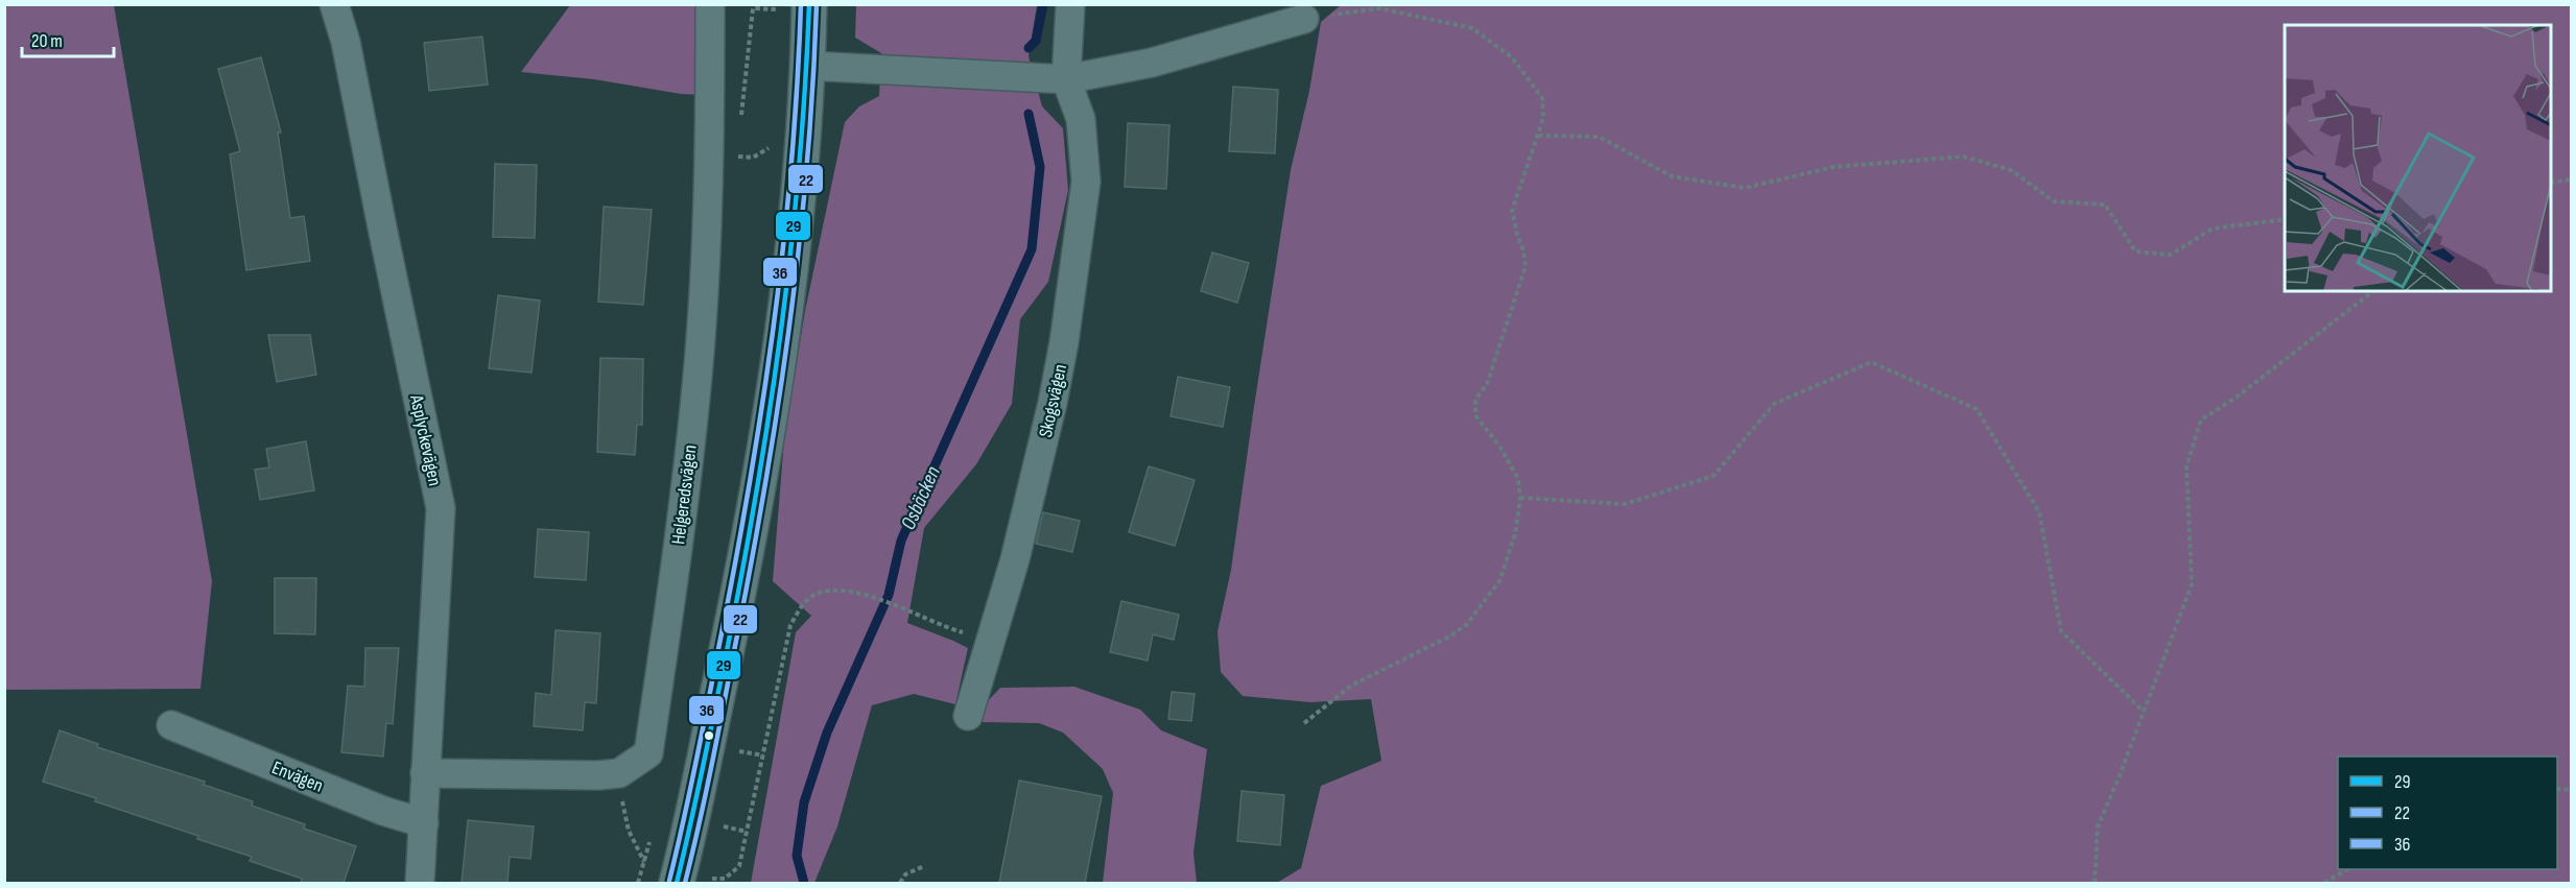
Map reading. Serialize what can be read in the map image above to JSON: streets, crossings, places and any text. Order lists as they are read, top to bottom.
{
  "streets": {
    "street": [
      "Skogsvägen",
      "Asplyckevägen",
      "Helgeredsvägen",
      "Envägen"
    ]
  },
  "crossings": [
    ["Asplyckevägen", "Helgeredsvägen"],
    ["Asplyckevägen", "Envägen"]
  ],
  "water": ["Osbäcken"],
  "lines": ["transit line 29", "transit line 22", "transit line 36"],
  "legend": ["29", "22", "36"],
  "scale_bar": "20 m"
}
